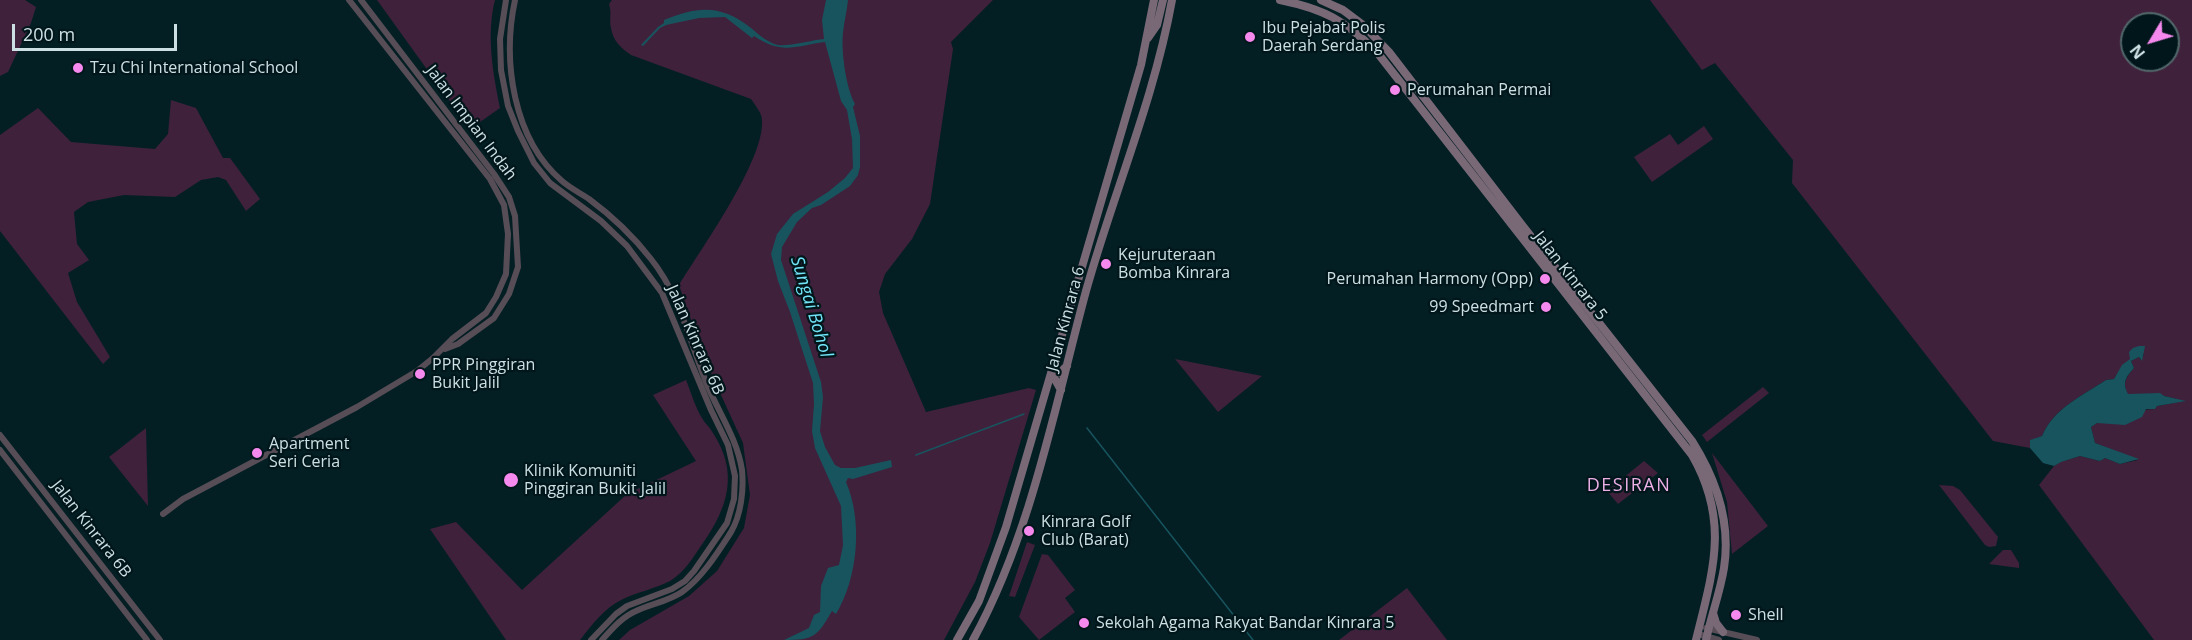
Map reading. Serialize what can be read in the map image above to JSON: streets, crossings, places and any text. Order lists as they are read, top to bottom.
{
  "streets": {
    "main road": ["Jalan Kinrara 5", "Jalan Kinrara 6"],
    "street": ["Jalan Impian Indah", "Jalan Kinrara 6B"]
  },
  "districts": ["DESIRAN"],
  "water": ["Sungai Bohol"],
  "places": [
    "Ibu Pejabat Polis Daerah Serdang",
    "Tzu Chi International School",
    "Perumahan Permai",
    "Kejuruteraan Bomba Kinrara",
    "Perumahan Harmony (Opp)",
    "99 Speedmart",
    "PPR Pinggiran Bukit Jalil",
    "Apartment Seri Ceria",
    "Klinik Komuniti Pinggiran Bukit Jalil",
    "Kinrara Golf Club (Barat)",
    "Shell",
    "Sekolah Agama Rakyat Bandar Kinrara 5"
  ],
  "scale_bar": "200 m",
  "north": "bottom left"
}
